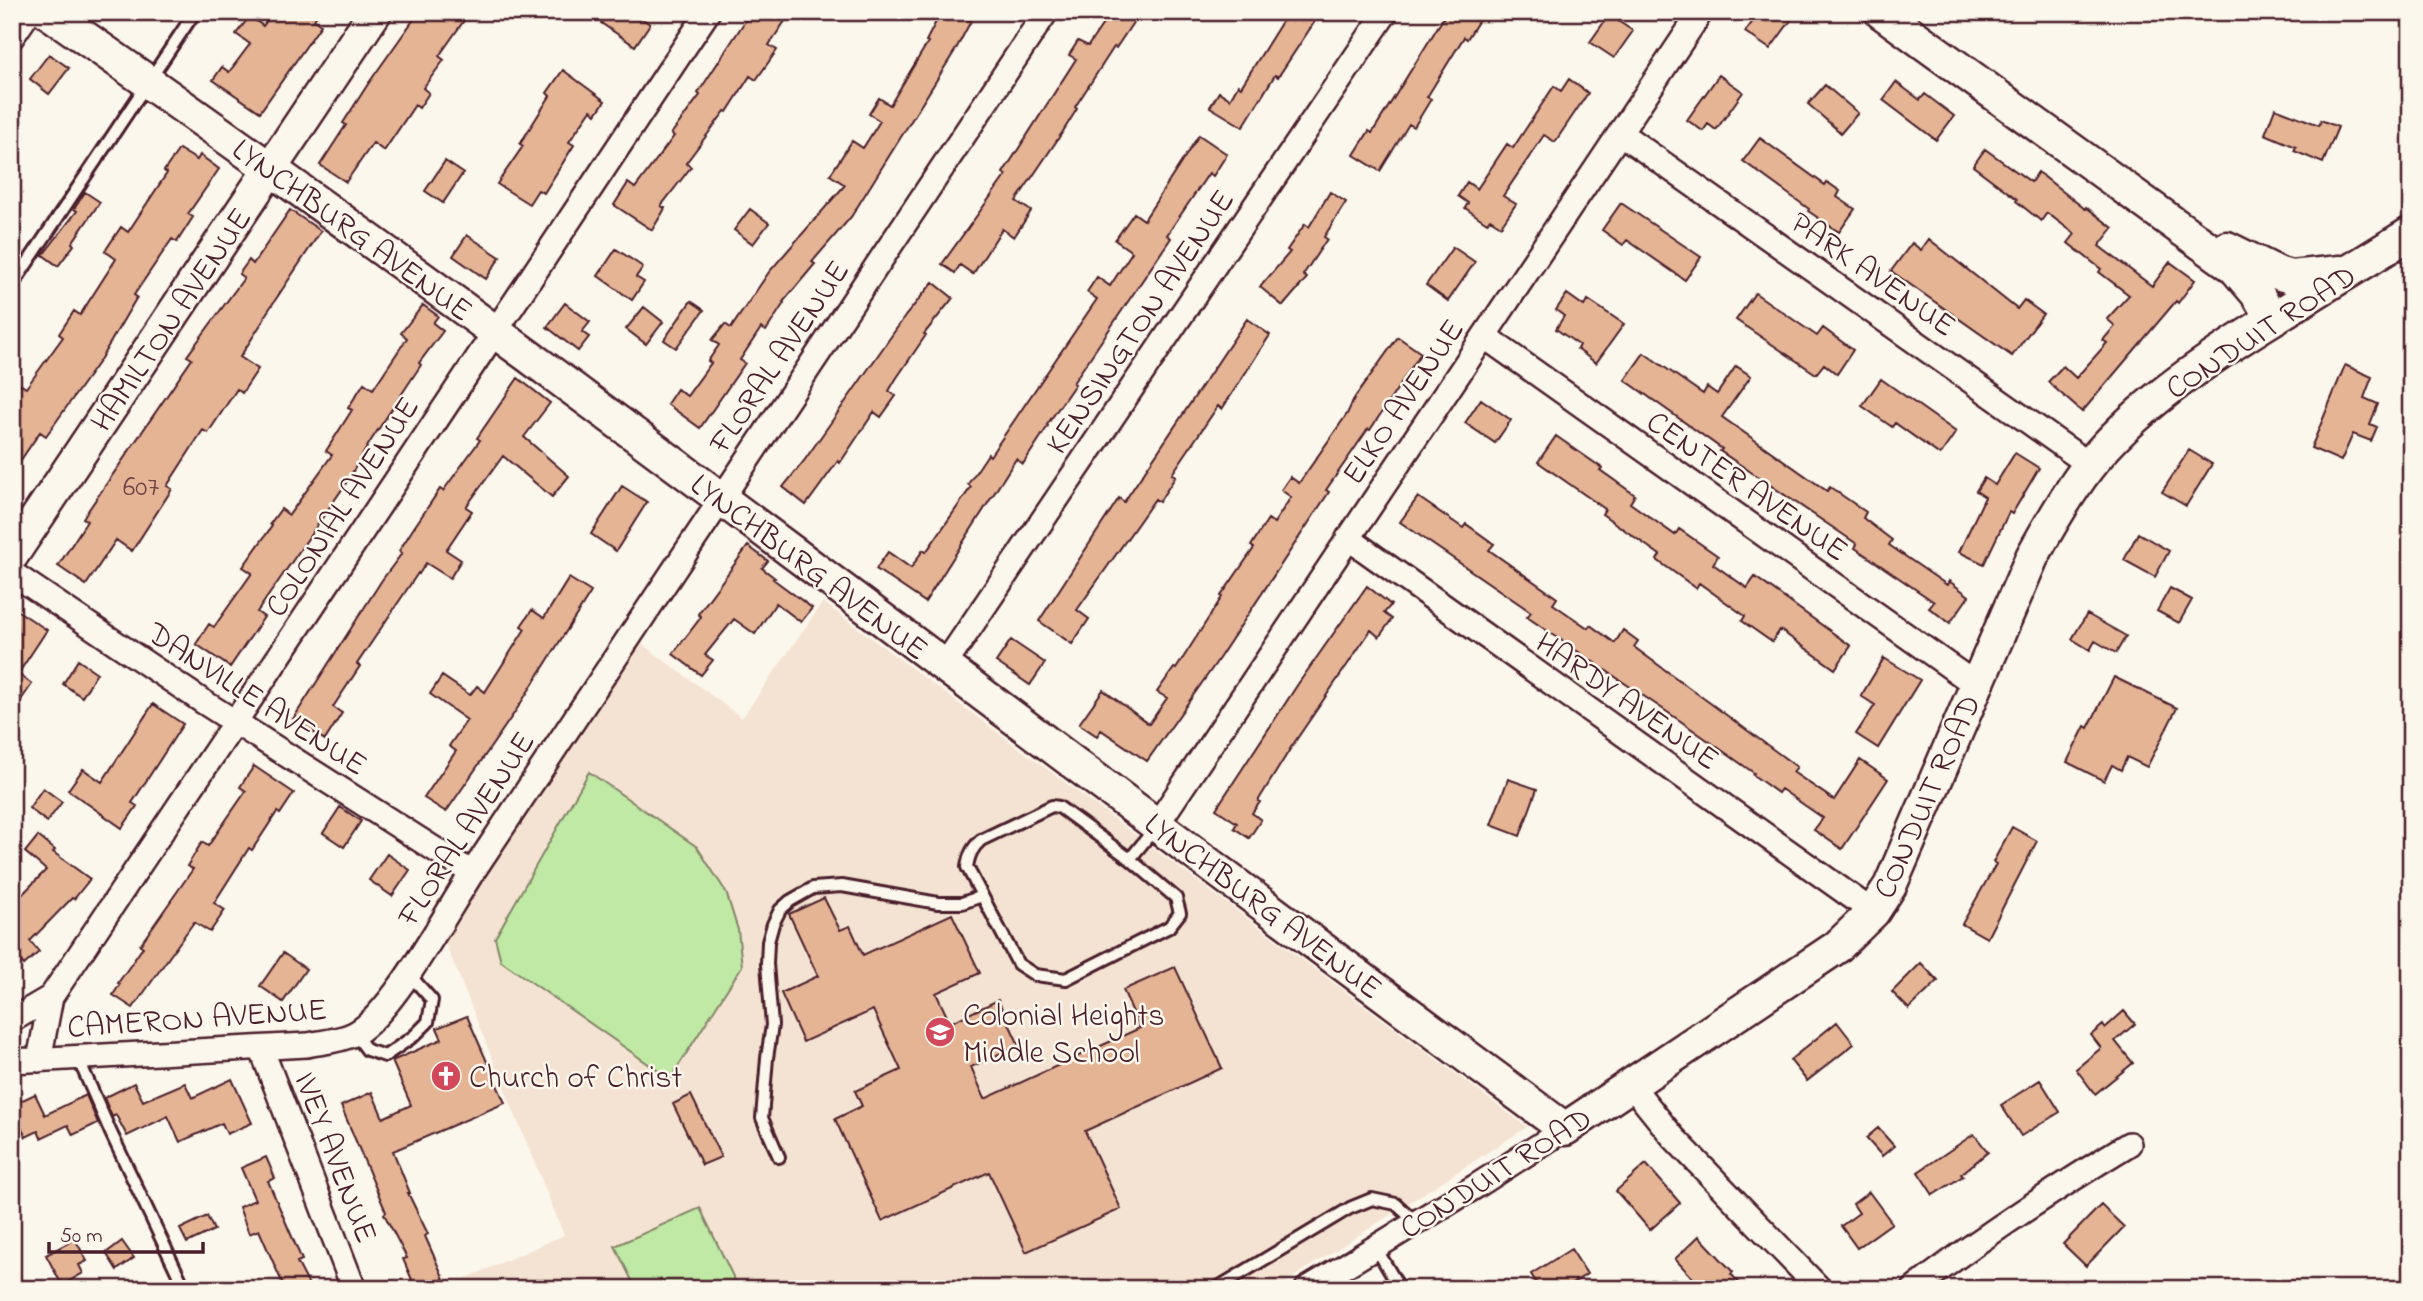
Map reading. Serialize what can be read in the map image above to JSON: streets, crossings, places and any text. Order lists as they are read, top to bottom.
{
  "streets": {
    "street": [
      "LYNCHBURG AVENUE",
      "PARK AVENUE",
      "HAMILTON AVENUE",
      "KENSINGTON AVENUE",
      "CONDUIT ROAD",
      "FLORAL AVENUE",
      "ELKO AVENUE",
      "CENTER AVENUE",
      "COLONIAL AVENUE",
      "DANVILLE AVENUE",
      "HARDY AVENUE",
      "CAMERON AVENUE",
      "IVEY AVENUE"
    ]
  },
  "crossings": [
    ["LYNCHBURG AVENUE", "HAMILTON AVENUE"],
    ["LYNCHBURG AVENUE", "KENSINGTON AVENUE"],
    ["LYNCHBURG AVENUE", "CONDUIT ROAD"],
    ["LYNCHBURG AVENUE", "FLORAL AVENUE"],
    ["LYNCHBURG AVENUE", "ELKO AVENUE"],
    ["LYNCHBURG AVENUE", "COLONIAL AVENUE"],
    ["PARK AVENUE", "CONDUIT ROAD"],
    ["PARK AVENUE", "ELKO AVENUE"],
    ["CONDUIT ROAD", "CENTER AVENUE"],
    ["CONDUIT ROAD", "HARDY AVENUE"],
    ["FLORAL AVENUE", "DANVILLE AVENUE"],
    ["FLORAL AVENUE", "CAMERON AVENUE"],
    ["ELKO AVENUE", "CENTER AVENUE"],
    ["ELKO AVENUE", "HARDY AVENUE"],
    ["COLONIAL AVENUE", "DANVILLE AVENUE"],
    ["CAMERON AVENUE", "IVEY AVENUE"]
  ],
  "places": {
    "school or university": ["Colonial Heights Middle School"],
    "church": ["Church of Christ"]
  },
  "house_numbers": ["607"],
  "scale_bar": "50 m"
}
